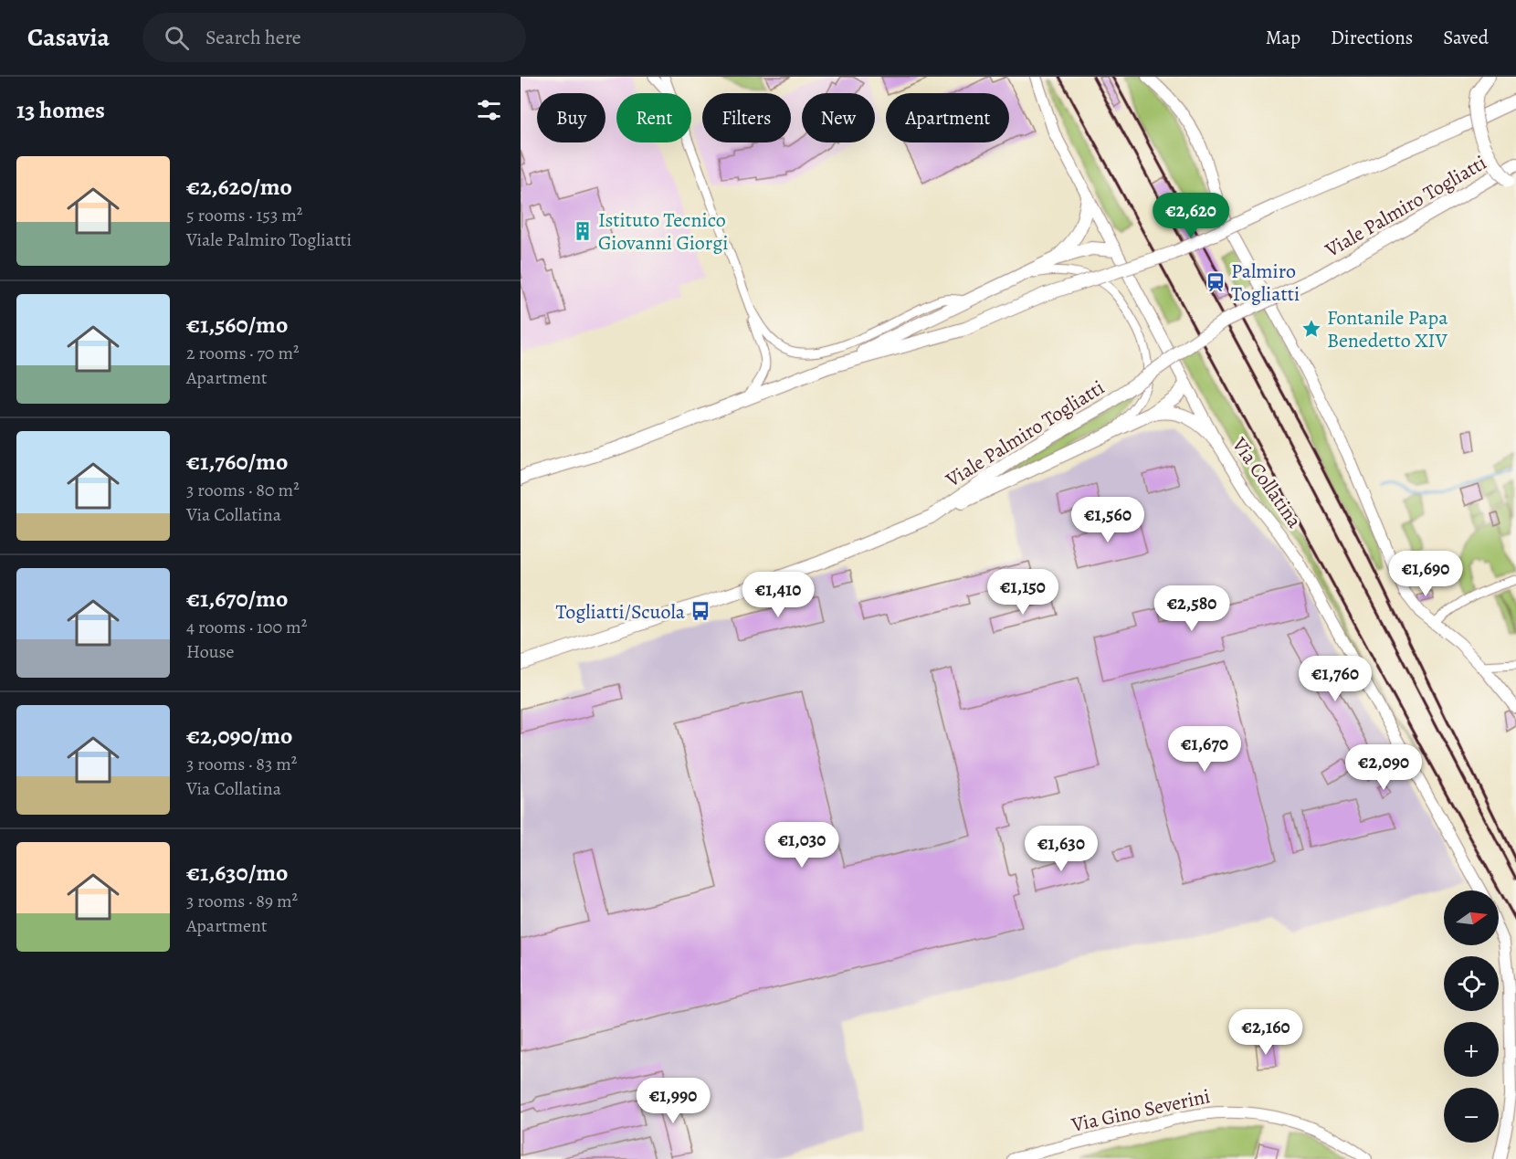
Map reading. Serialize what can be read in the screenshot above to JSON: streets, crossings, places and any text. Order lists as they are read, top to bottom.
{
  "streets": {
    "main road": ["Viale Palmiro Togliatti"],
    "street": ["Via Collatina", "Via Gino Severini"]
  },
  "places": {
    "building": ["Istituto Tecnico Giovanni Giorgi"],
    "station": ["Palmiro Togliatti"],
    "place": ["Fontanile Papa Benedetto XIV"],
    "bus stop": ["Togliatti/Scuola"]
  },
  "north": "right",
  "page": {
    "header": "Casavia",
    "search": "Search here",
    "nav": ["Map", "Directions", "Saved"],
    "heading": "13 homes",
    "chip": [
      "Buy",
      "Rent",
      "Filters",
      "New",
      "Apartment"
    ],
    "list": [
      {
        "name": "€2,620/mo",
        "note": "5 rooms · 153 m² · Viale Palmiro Togliatti"
      },
      {
        "name": "€1,560/mo",
        "note": "2 rooms · 70 m² · Apartment"
      },
      {
        "name": "€1,760/mo",
        "note": "3 rooms · 80 m² · Via Collatina"
      },
      {
        "name": "€1,670/mo",
        "note": "4 rooms · 100 m² · House"
      },
      {
        "name": "€2,090/mo",
        "note": "3 rooms · 83 m² · Via Collatina"
      },
      {
        "name": "€1,630/mo",
        "note": "3 rooms · 89 m² · Apartment"
      }
    ],
    "price": [
      "€2,620",
      "€1,560",
      "€1,690",
      "€1,150",
      "€1,410",
      "€2,580",
      "€1,760",
      "€1,670",
      "€2,090",
      "€1,030",
      "€1,630",
      "€2,160",
      "€1,990"
    ],
    "map_buttons": ["+", "−"]
  }
}
